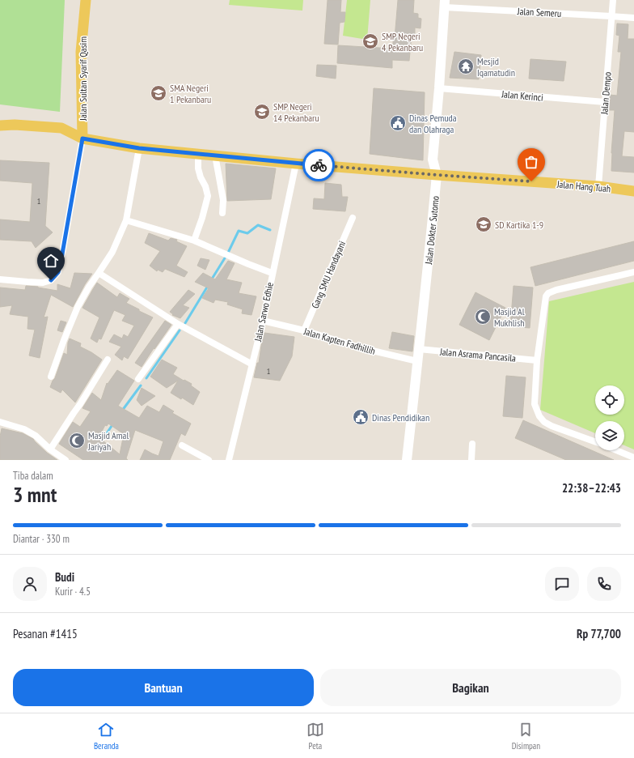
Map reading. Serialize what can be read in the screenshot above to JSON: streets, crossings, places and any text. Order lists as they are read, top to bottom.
{
  "streets": {
    "main road": ["Jalan Sultan Syarif Qasim", "Jalan Hang Tuah", "Jalan Dokter Sutomo"],
    "street": [
      "Jalan Semeru",
      "Jalan Dempo",
      "Jalan Kerinci",
      "Gang SMU Handayani",
      "Jalan Sarwo Edhie",
      "Jalan Kapten Fadhillih",
      "Jalan Asrama Pancasila"
    ]
  },
  "crossings": [
    ["Jalan Semeru", "Jalan Dempo"],
    ["Jalan Semeru", "Jalan Dokter Sutomo"],
    ["Jalan Sultan Syarif Qasim", "Jalan Hang Tuah"],
    ["Jalan Dempo", "Jalan Kerinci"],
    ["Jalan Dempo", "Jalan Hang Tuah"],
    ["Jalan Kerinci", "Jalan Dokter Sutomo"],
    ["Jalan Hang Tuah", "Jalan Dokter Sutomo"],
    ["Jalan Hang Tuah", "Jalan Sarwo Edhie"],
    ["Jalan Dokter Sutomo", "Jalan Kapten Fadhillih"],
    ["Jalan Dokter Sutomo", "Jalan Asrama Pancasila"],
    ["Gang SMU Handayani", "Jalan Kapten Fadhillih"],
    ["Jalan Sarwo Edhie", "Jalan Kapten Fadhillih"]
  ],
  "places": {
    "school or university": [
      "SMP Negeri 4 Pekanbaru",
      "SMA Negeri 1 Pekanbaru",
      "SMP Negeri 14 Pekanbaru",
      "SD Kartika 1-9"
    ],
    "temple": ["Mesjid Iqamatudin"],
    "public building": ["Dinas Pemuda dan Olahraga", "Dinas Pendidikan"],
    "mosque": ["Masjid Al Mukhlish", "Masjid Amal Jariyah"]
  },
  "house_numbers": ["1", "1"],
  "page": {
    "heading": ["3 mnt", "Tiba dalam", "22:38–22:43"],
    "panel": [
      "Budi",
      "Kurir · 4.5",
      "Pesanan #1415",
      "Rp 77,700"
    ],
    "bar": "Diantar · 330 m",
    "buttons": ["Bantuan", "Bagikan"],
    "tabs": ["Beranda", "Peta", "Disimpan"]
  }
}
